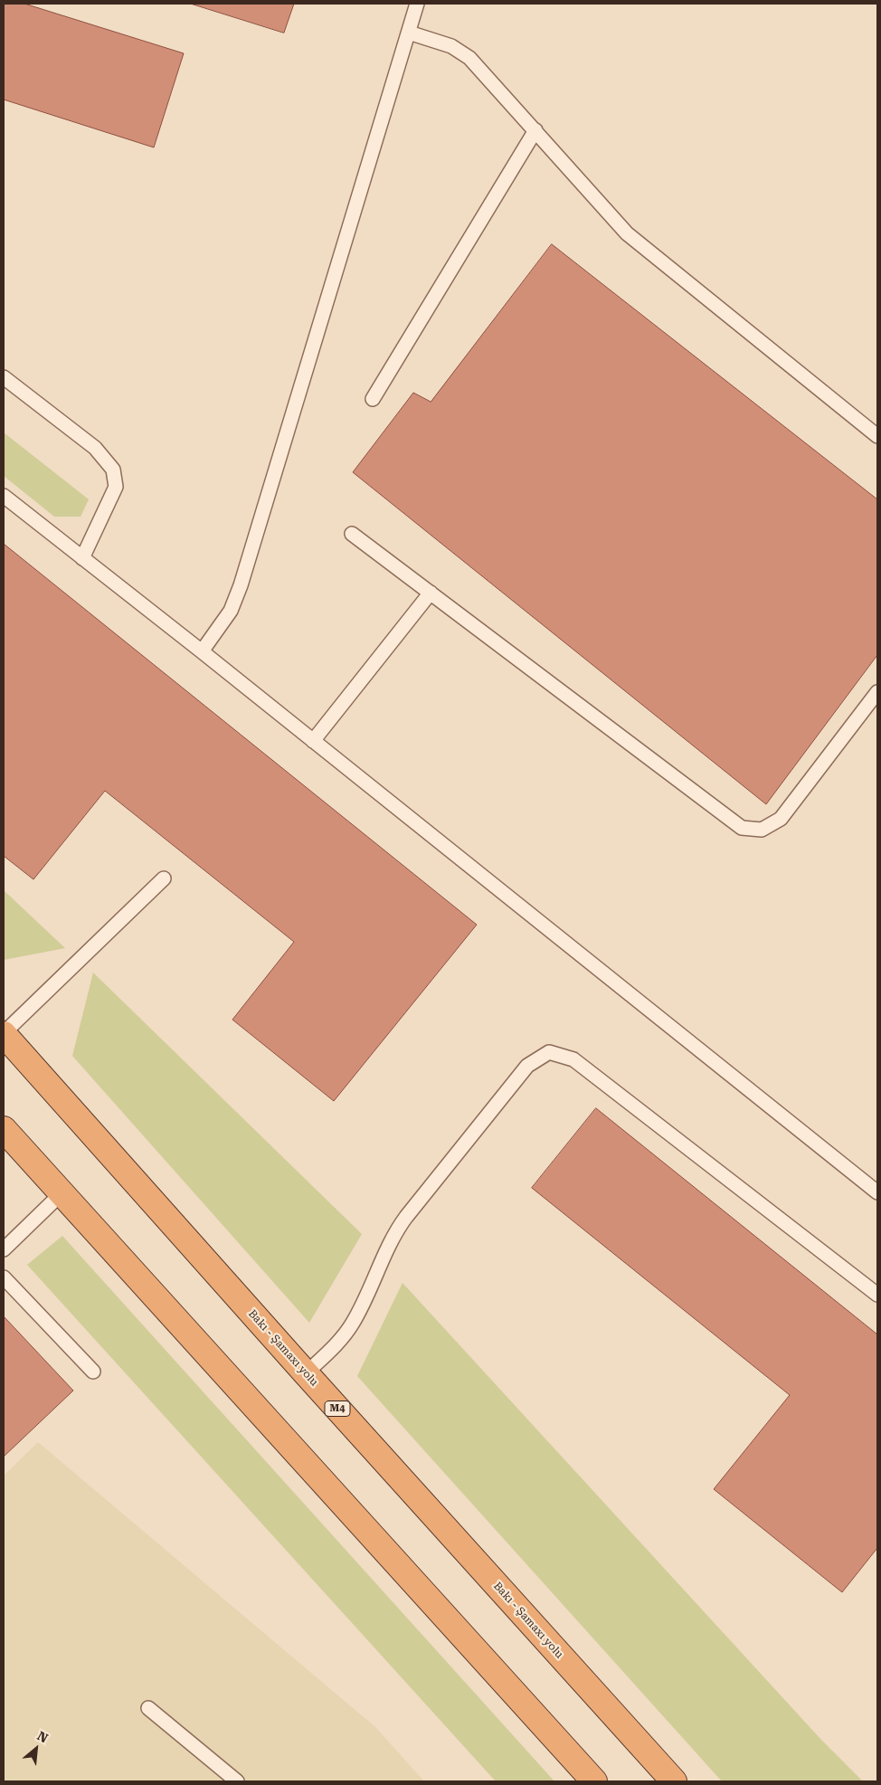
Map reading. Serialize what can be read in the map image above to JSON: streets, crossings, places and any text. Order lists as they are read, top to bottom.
{
  "streets": {
    "highway": ["Bakı - Şamaxı yolu", "M4"]
  },
  "north": "top right"
}
